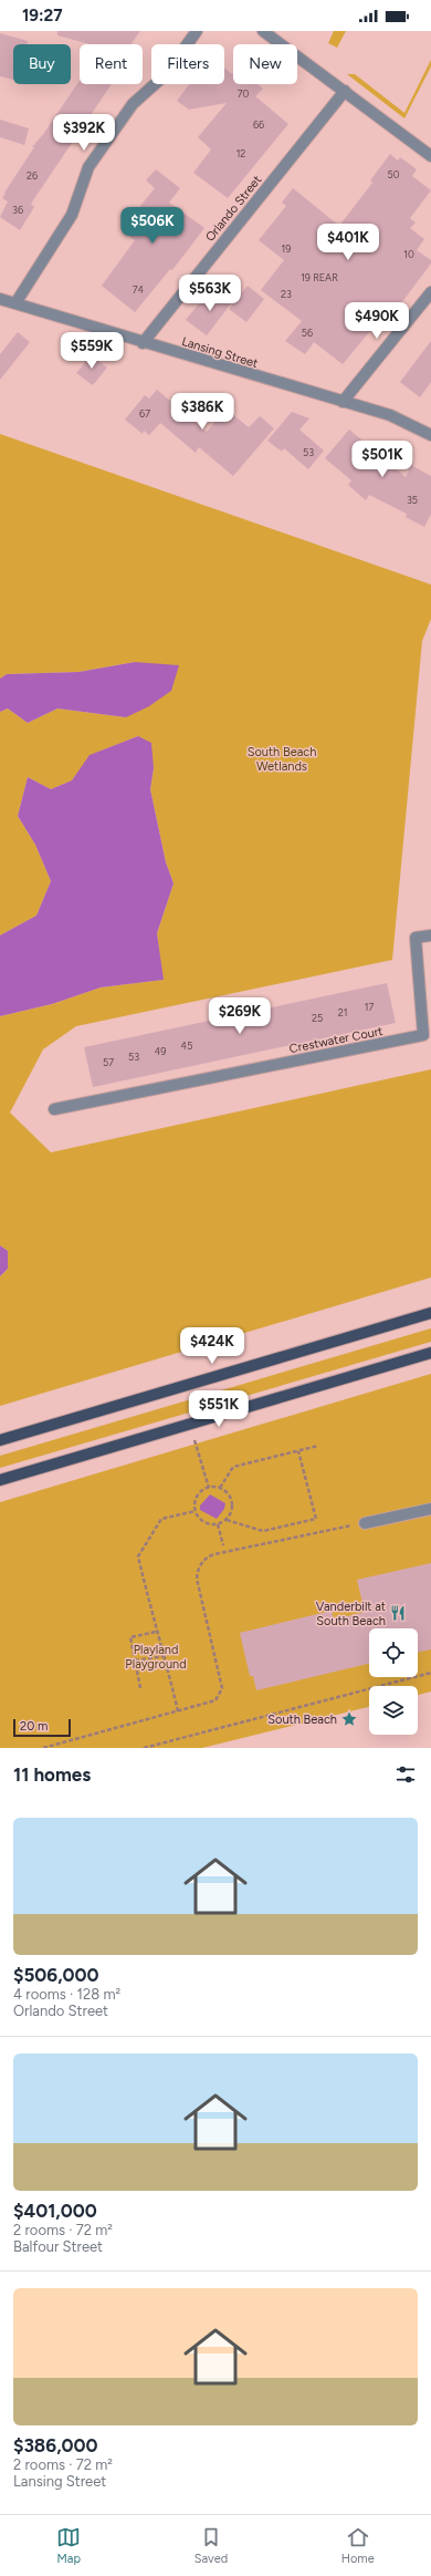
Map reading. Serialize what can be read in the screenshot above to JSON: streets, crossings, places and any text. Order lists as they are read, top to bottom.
{
  "streets": {
    "street": ["Orlando Street", "Lansing Street", "Crestwater Court"]
  },
  "crossings": [
    ["Orlando Street", "Lansing Street"]
  ],
  "parks": ["South Beach Wetlands", "Playland Playground"],
  "places": {
    "restaurant": ["Vanderbilt at South Beach"],
    "place": ["South Beach"]
  },
  "house_numbers": [
    "70",
    "66",
    "12",
    "50",
    "26",
    "36",
    "19",
    "10",
    "19 REAR",
    "74",
    "23",
    "56",
    "67",
    "53",
    "35",
    "17",
    "21",
    "25",
    "45",
    "49",
    "53",
    "57"
  ],
  "scale_bar": "20 m",
  "page": {
    "status": "19:27",
    "chip": [
      "Buy",
      "Rent",
      "Filters",
      "New"
    ],
    "price": [
      "$392K",
      "$506K",
      "$401K",
      "$563K",
      "$490K",
      "$559K",
      "$386K",
      "$501K",
      "$269K",
      "$424K",
      "$551K"
    ],
    "scale": "20 m",
    "heading": "11 homes",
    "list": [
      {
        "name": "$506,000",
        "note": "4 rooms · 128 m² · Orlando Street"
      },
      {
        "name": "$401,000",
        "note": "2 rooms · 72 m² · Balfour Street"
      },
      {
        "name": "$386,000",
        "note": "2 rooms · 72 m² · Lansing Street"
      }
    ],
    "tabs": ["Map", "Saved", "Home"]
  }
}
